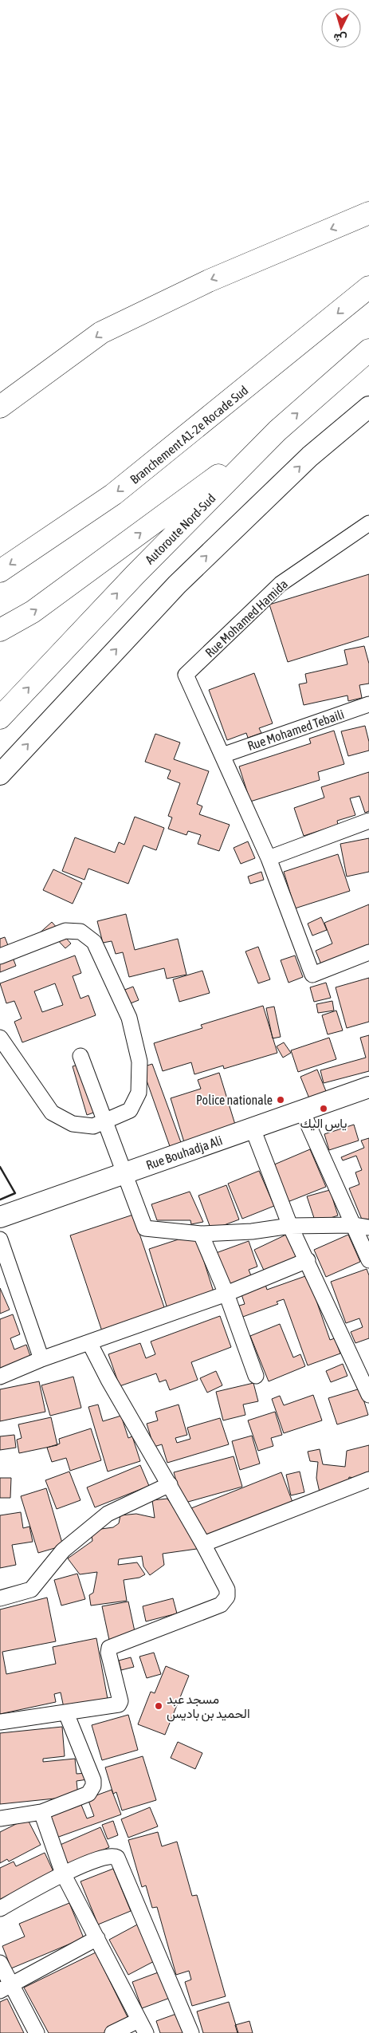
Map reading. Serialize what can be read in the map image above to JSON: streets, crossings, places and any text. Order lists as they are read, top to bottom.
{
  "streets": {
    "highway": ["Branchement A1-2e Rocade Sud", "Autoroute Nord-Sud"],
    "main road": ["Rue Bouhadja Ali"],
    "street": ["Rue Mohamed Hamida", "Rue Mohamed Tebaili"]
  },
  "crossings": [
    ["Rue Mohamed Hamida", "Rue Mohamed Tebaili"]
  ],
  "places": ["Police nationale", "ياس اليك", "مسجد عبد الحميد بن باديس"],
  "north": "bottom"
}
